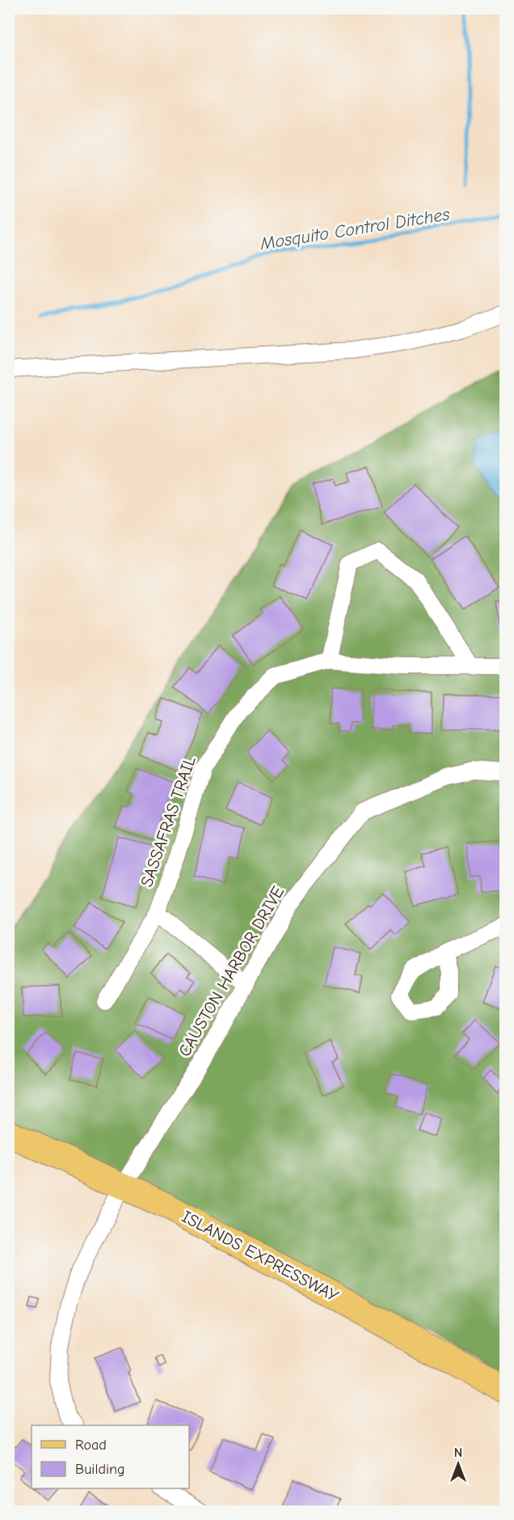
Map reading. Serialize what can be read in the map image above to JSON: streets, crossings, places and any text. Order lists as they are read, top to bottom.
{
  "streets": {
    "main road": ["ISLANDS EXPRESSWAY"],
    "street": ["SASSAFRAS TRAIL", "CAUSTON HARBOR DRIVE"]
  },
  "crossings": [
    ["SASSAFRAS TRAIL", "CAUSTON HARBOR DRIVE"],
    ["CAUSTON HARBOR DRIVE", "ISLANDS EXPRESSWAY"]
  ],
  "water": ["Mosquito Control Ditches"],
  "legend": ["Road", "Building"],
  "north": "top"
}
